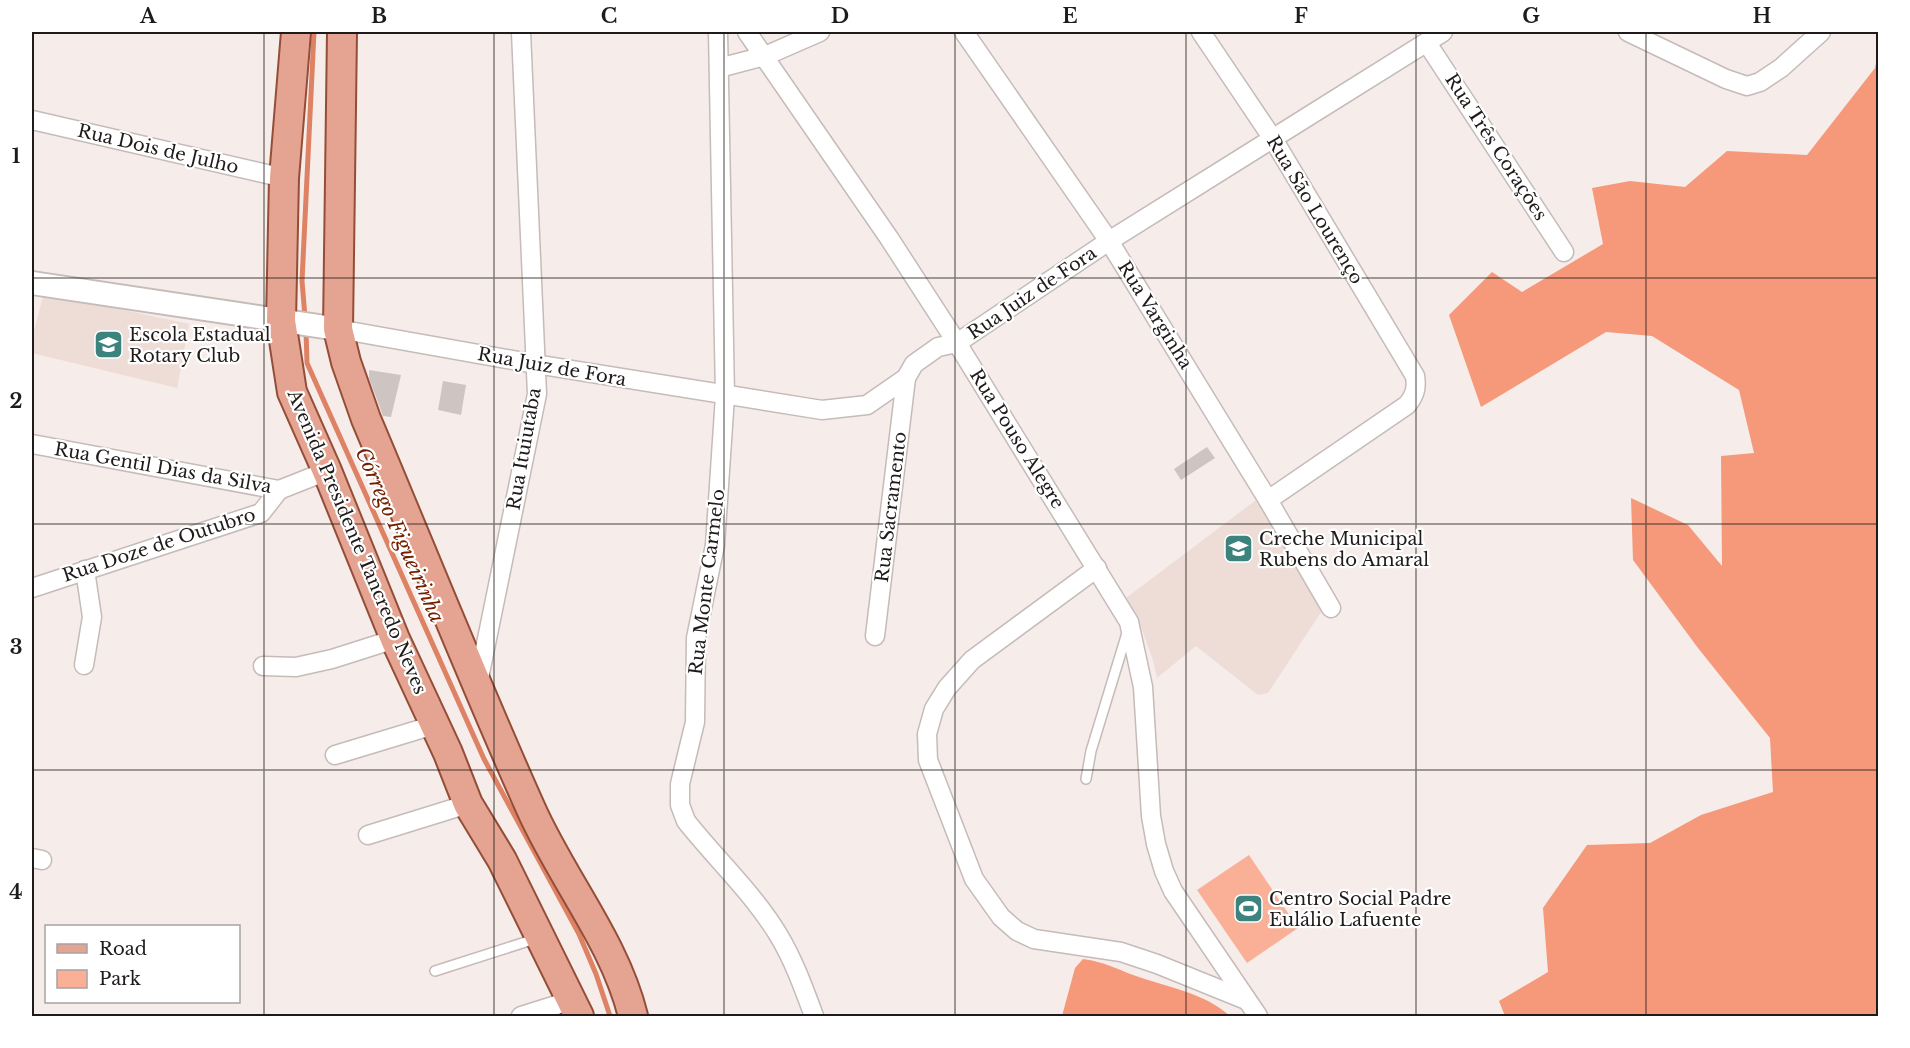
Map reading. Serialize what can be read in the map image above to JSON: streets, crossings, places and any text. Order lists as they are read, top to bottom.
{
  "streets": {
    "main road": ["Avenida Presidente Tancredo Neves"],
    "street": [
      "Rua Três Corações",
      "Rua Dois de Julho",
      "Rua São Lourenço",
      "Rua Juiz de Fora",
      "Rua Varginha",
      "Rua Pouso Alegre",
      "Rua Ituiutaba",
      "Rua Gentil Dias da Silva",
      "Rua Sacramento",
      "Rua Doze de Outubro",
      "Rua Monte Carmelo"
    ]
  },
  "crossings": [
    ["Rua Três Corações", "Rua Juiz de Fora"],
    ["Rua Dois de Julho", "Avenida Presidente Tancredo Neves"],
    ["Rua São Lourenço", "Rua Juiz de Fora"],
    ["Rua São Lourenço", "Rua Varginha"],
    ["Rua Juiz de Fora", "Rua Varginha"],
    ["Rua Juiz de Fora", "Rua Pouso Alegre"],
    ["Rua Juiz de Fora", "Rua Ituiutaba"],
    ["Rua Juiz de Fora", "Rua Sacramento"],
    ["Rua Juiz de Fora", "Rua Monte Carmelo"],
    ["Rua Gentil Dias da Silva", "Avenida Presidente Tancredo Neves"],
    ["Rua Gentil Dias da Silva", "Rua Doze de Outubro"]
  ],
  "water": ["Córrego Figueirinha"],
  "places": {
    "school or university": ["Escola Estadual Rotary Club", "Creche Municipal Rubens do Amaral"],
    "sports": ["Centro Social Padre Eulálio Lafuente"]
  },
  "legend": ["Road", "Park"],
  "grid": {
    "columns": [
      "A",
      "B",
      "C",
      "D",
      "E",
      "F",
      "G",
      "H"
    ],
    "rows": [
      "1",
      "2",
      "3",
      "4"
    ]
  }
}
